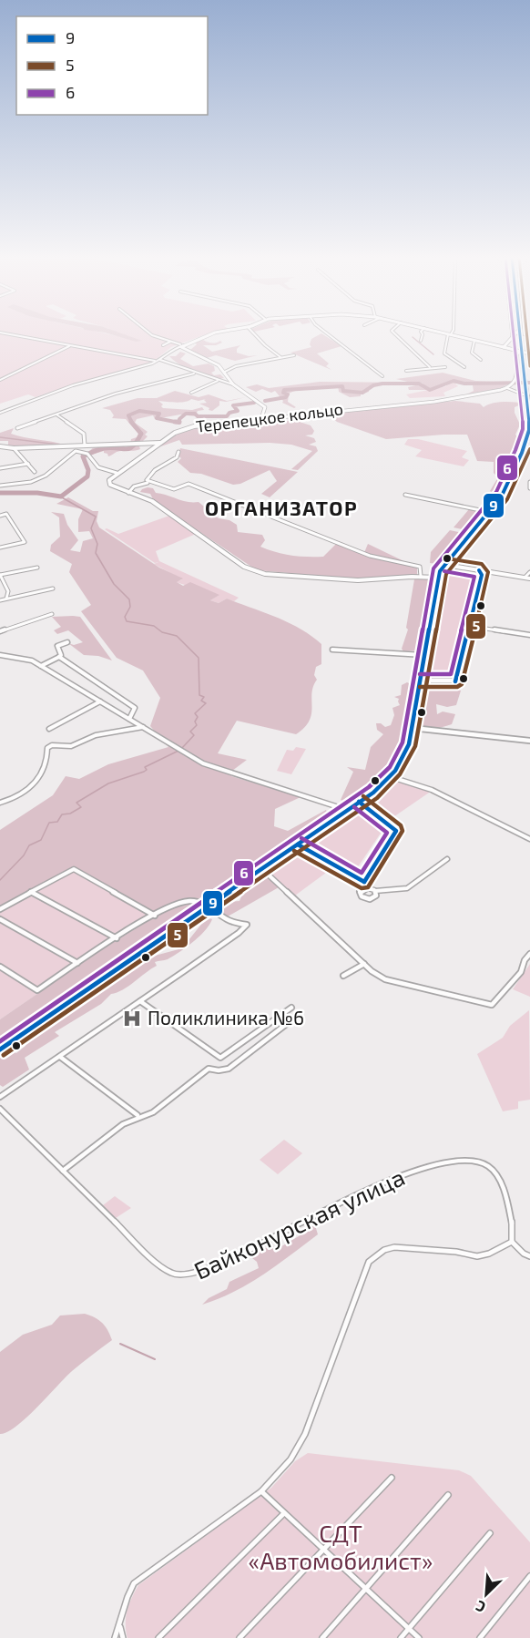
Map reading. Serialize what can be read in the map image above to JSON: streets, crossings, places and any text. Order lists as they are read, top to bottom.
{
  "streets": {
    "street": ["Терепецкое кольцо", "Байконурская улица"]
  },
  "districts": ["ОРГАНИЗАТОР"],
  "parks": ["СДТ «Автомобилист»"],
  "places": {
    "hospital": ["Поликлиника №6"]
  },
  "lines": ["transit line 9", "transit line 5", "transit line 6"],
  "legend": ["9", "5", "6"],
  "north": "bottom left"
}
